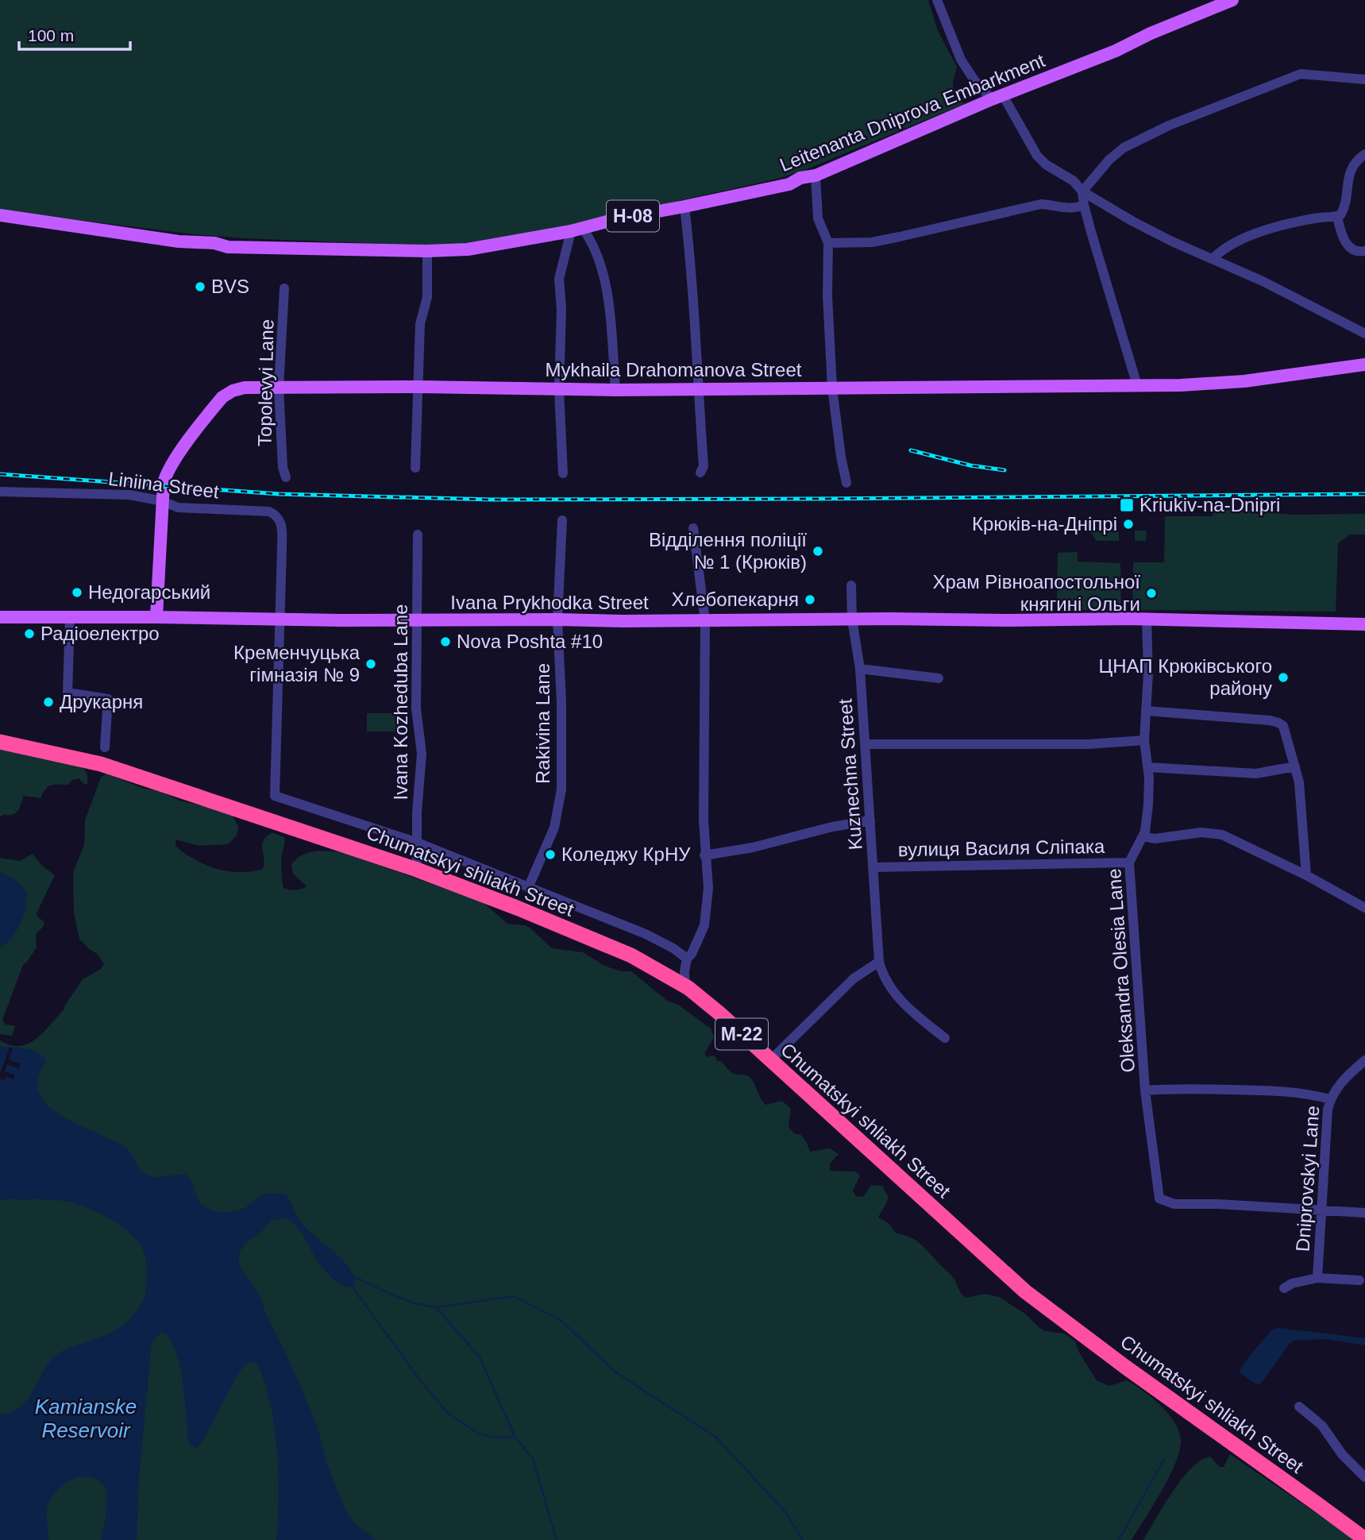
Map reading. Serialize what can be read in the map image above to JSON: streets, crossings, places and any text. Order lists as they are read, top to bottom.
{
  "streets": {
    "highway": ["Chumatskyi shliakh Street", "М-22"],
    "main road": [
      "Leitenanta Dniprova Embarkment",
      "Н-08",
      "Mykhaila Drahomanova Street",
      "Ivana Prykhodka Street"
    ],
    "street": [
      "Topolevyi Lane",
      "Liniina Street",
      "Ivana Kozheduba Lane",
      "Rakivina Lane",
      "Kuznechna Street",
      "вулиця Василя Сліпака",
      "Oleksandra Olesia Lane",
      "Dniprovskyi Lane"
    ]
  },
  "crossings": [
    ["Mykhaila Drahomanova Street", "Topolevyi Lane"],
    ["Mykhaila Drahomanova Street", "Liniina Street"],
    ["Mykhaila Drahomanova Street", "Ivana Prykhodka Street"],
    ["Liniina Street", "Ivana Prykhodka Street"],
    ["Ivana Prykhodka Street", "Ivana Kozheduba Lane"],
    ["Ivana Prykhodka Street", "Rakivina Lane"],
    ["Ivana Prykhodka Street", "Kuznechna Street"],
    ["Ivana Prykhodka Street", "Oleksandra Olesia Lane"],
    ["Ivana Kozheduba Lane", "Chumatskyi shliakh Street"],
    ["Kuznechna Street", "вулиця Василя Сліпака"],
    ["вулиця Василя Сліпака", "Oleksandra Olesia Lane"],
    ["Oleksandra Olesia Lane", "Dniprovskyi Lane"]
  ],
  "water": ["Kamianske Reservoir"],
  "places": {
    "other": [
      "BVS",
      "Крюків-на-Дніпрі",
      "Відділення поліції № 1 (Крюків)",
      "Недогарський",
      "Храм Рівноапостольної княгині Ольги",
      "Хлебопекарня",
      "Радіоелектро",
      "Nova Poshta #10",
      "Кременчуцька гімназія № 9",
      "ЦНАП Крюківського району",
      "Друкарня",
      "Коледжу КрНУ"
    ],
    "transit": ["Kriukiv-na-Dnipri"]
  },
  "scale_bar": "100 m"
}
